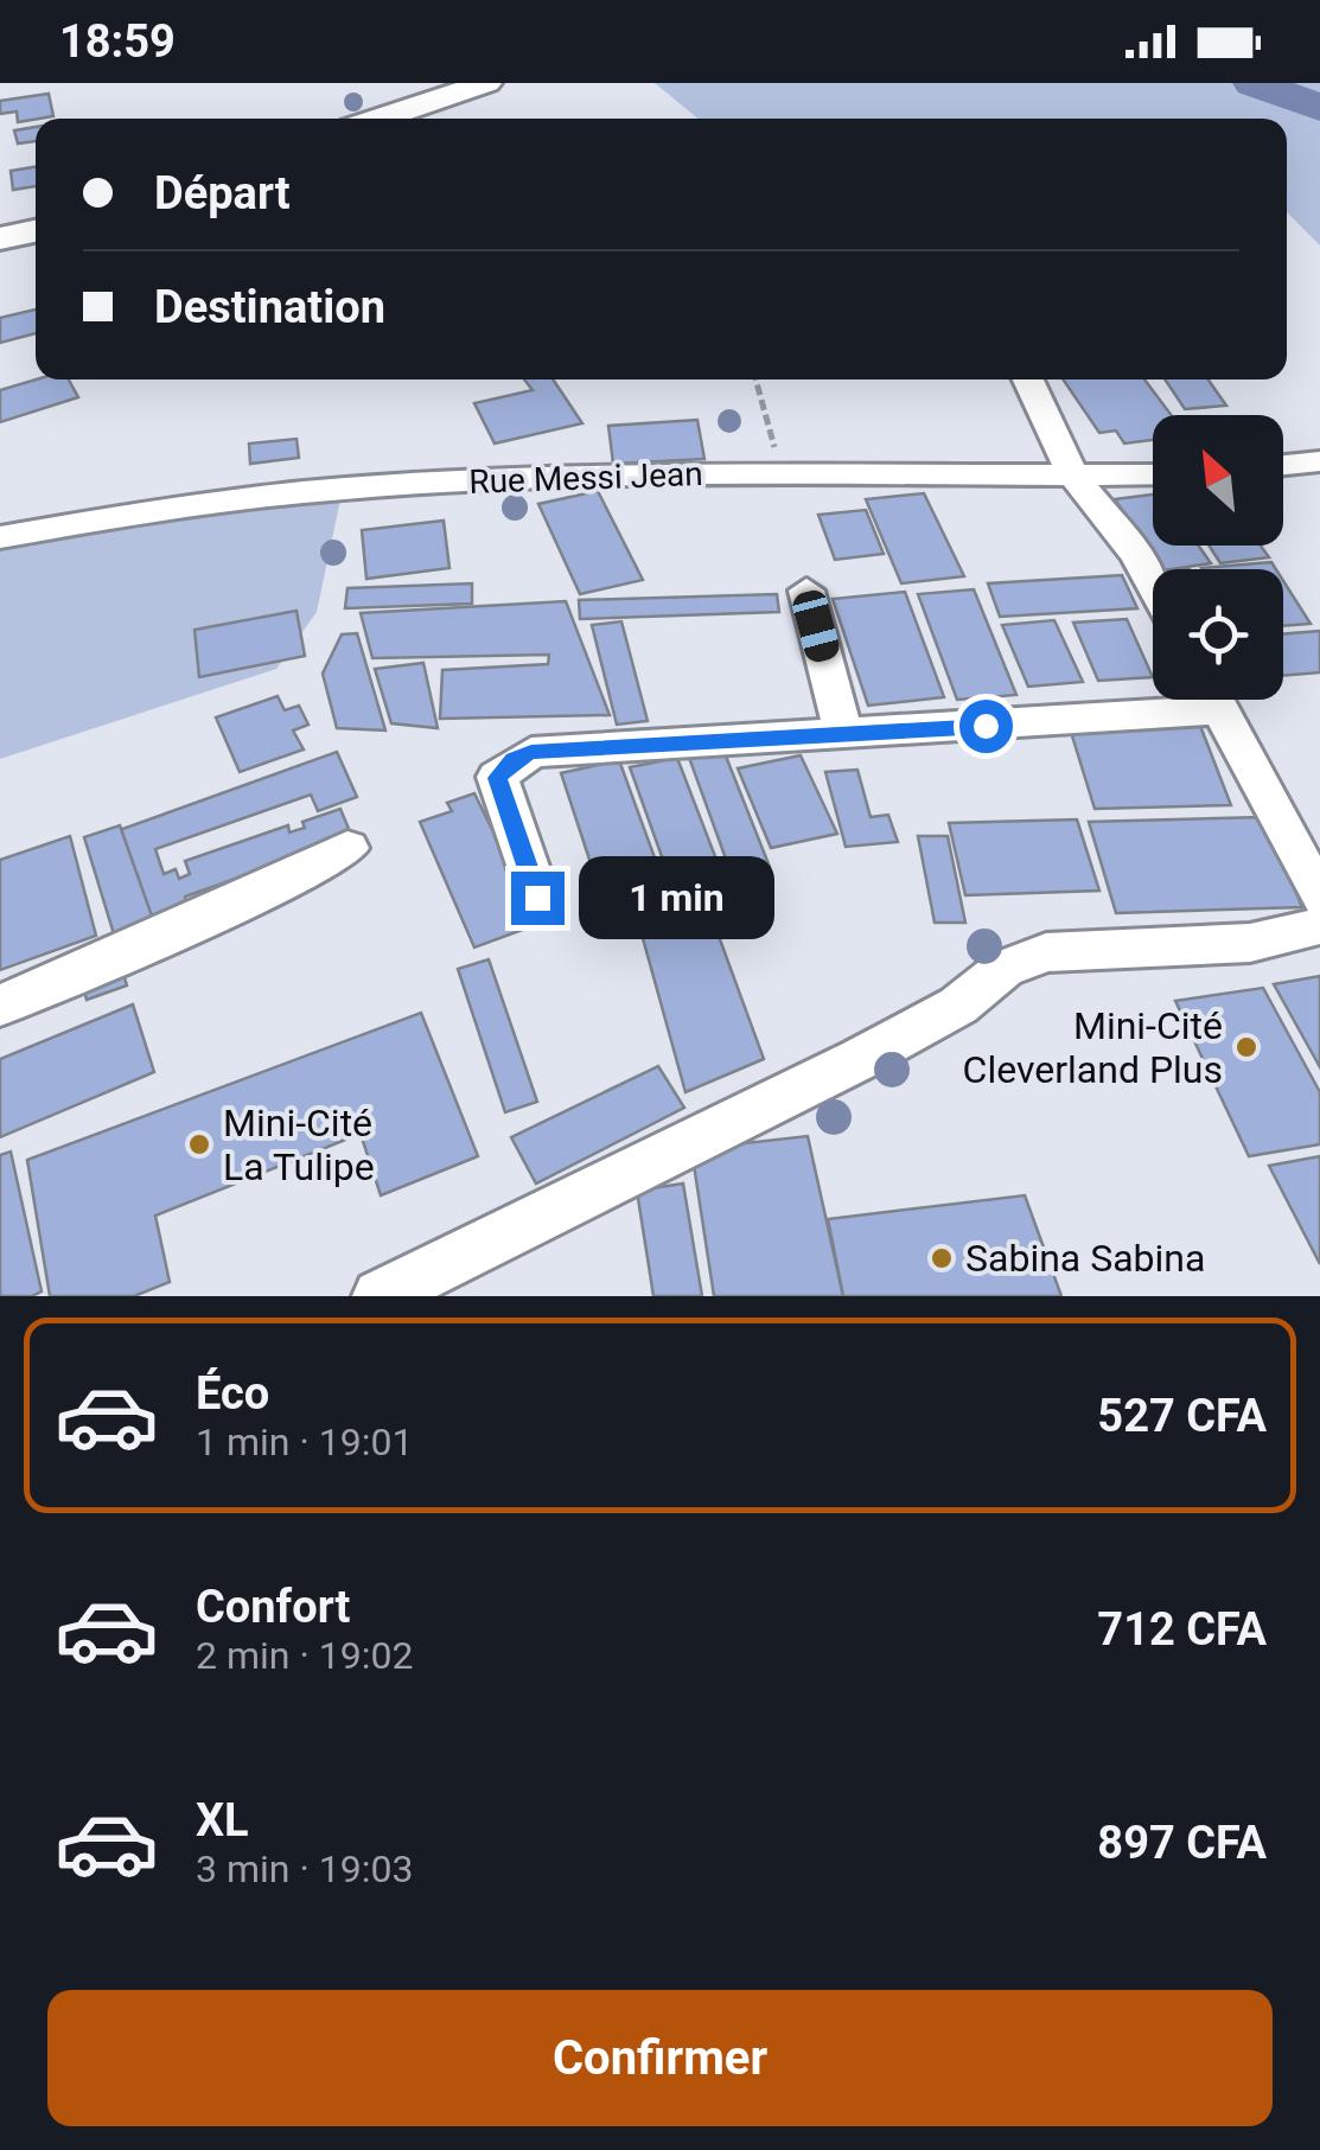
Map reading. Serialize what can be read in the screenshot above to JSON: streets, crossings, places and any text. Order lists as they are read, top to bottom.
{
  "streets": {
    "street": ["Rue Messi Jean"]
  },
  "places": ["Mini-Cité Cleverland Plus", "Mini-Cité La Tulipe", "Sabina Sabina"],
  "north": "top left",
  "page": {
    "status": "18:59",
    "banner": ["Départ", "Destination"],
    "bubble": "1 min",
    "list": [
      {
        "name": "Éco",
        "note": "1 min · 19:01",
        "value": "527 CFA"
      },
      {
        "name": "Confort",
        "note": "2 min · 19:02",
        "value": "712 CFA"
      },
      {
        "name": "XL",
        "note": "3 min · 19:03",
        "value": "897 CFA"
      }
    ],
    "buttons": "Confirmer"
  }
}
